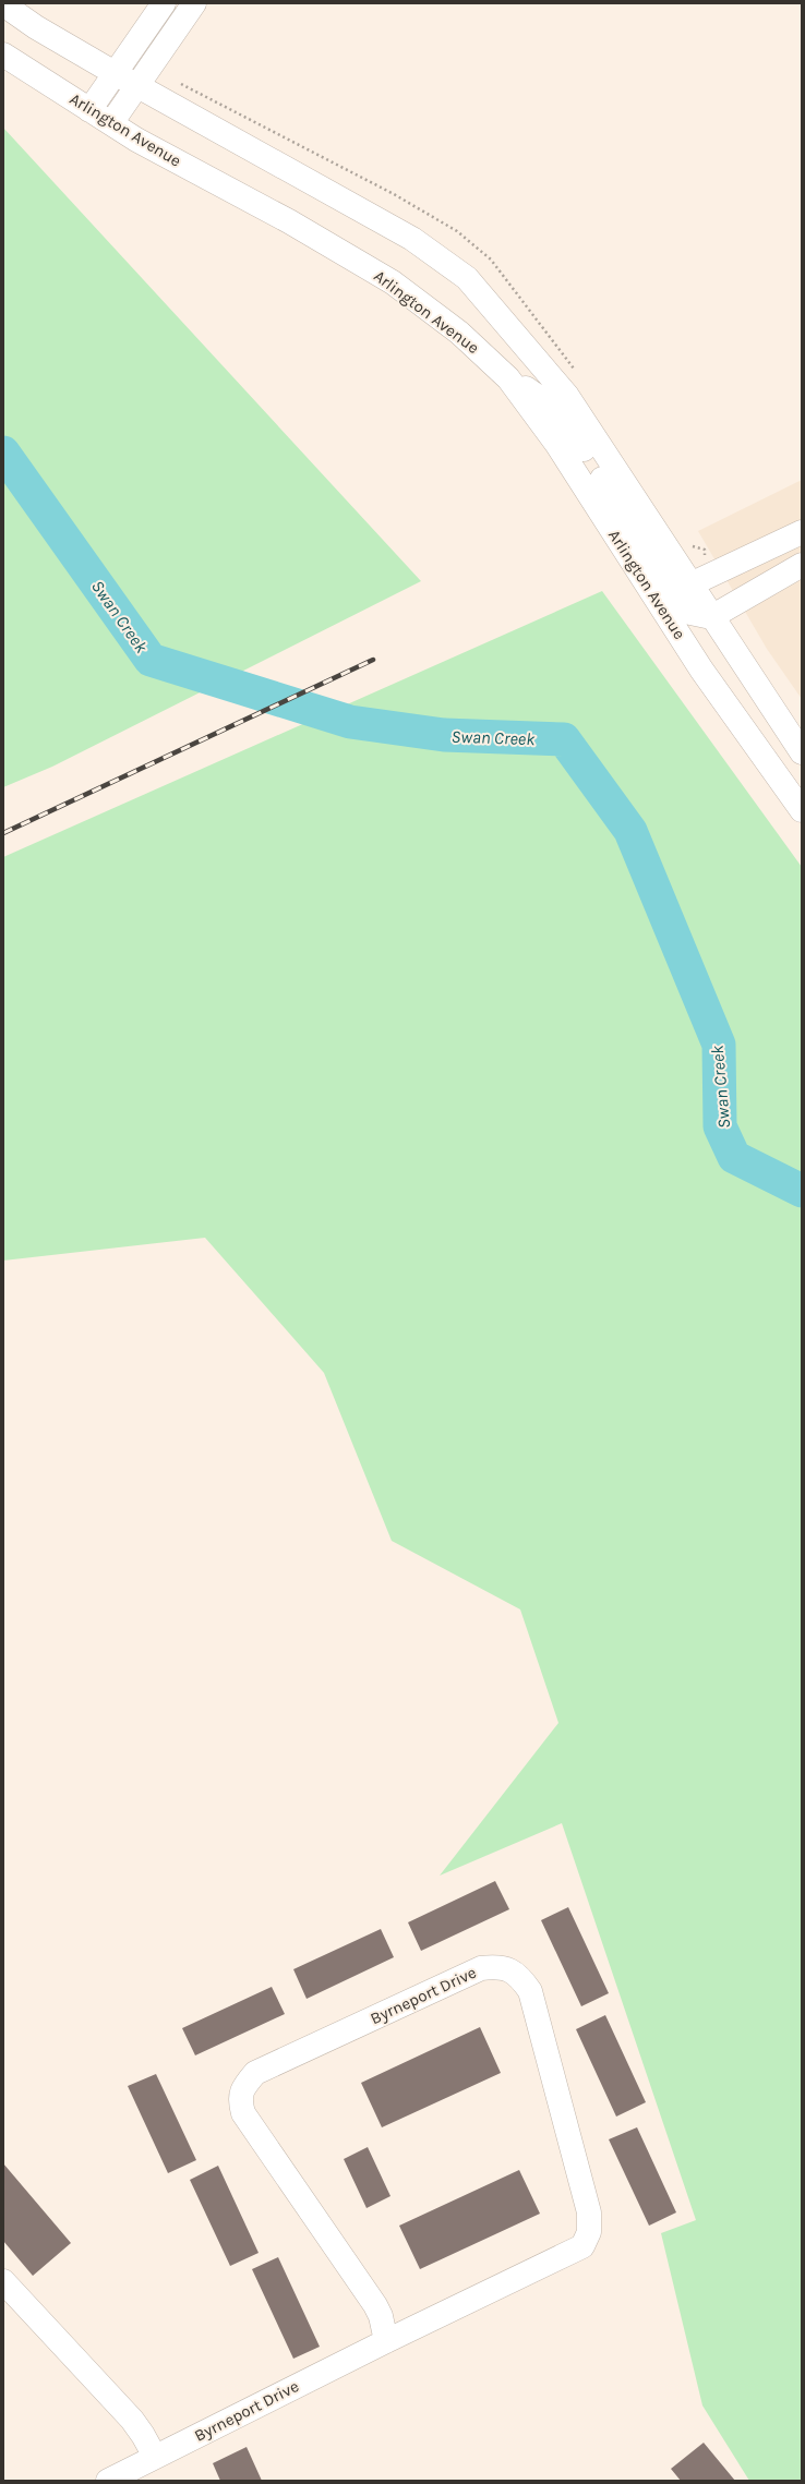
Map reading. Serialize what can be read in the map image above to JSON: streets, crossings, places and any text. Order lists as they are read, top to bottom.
{
  "streets": {
    "street": ["Arlington Avenue", "Byrneport Drive"]
  },
  "water": ["Swan Creek"]
}
